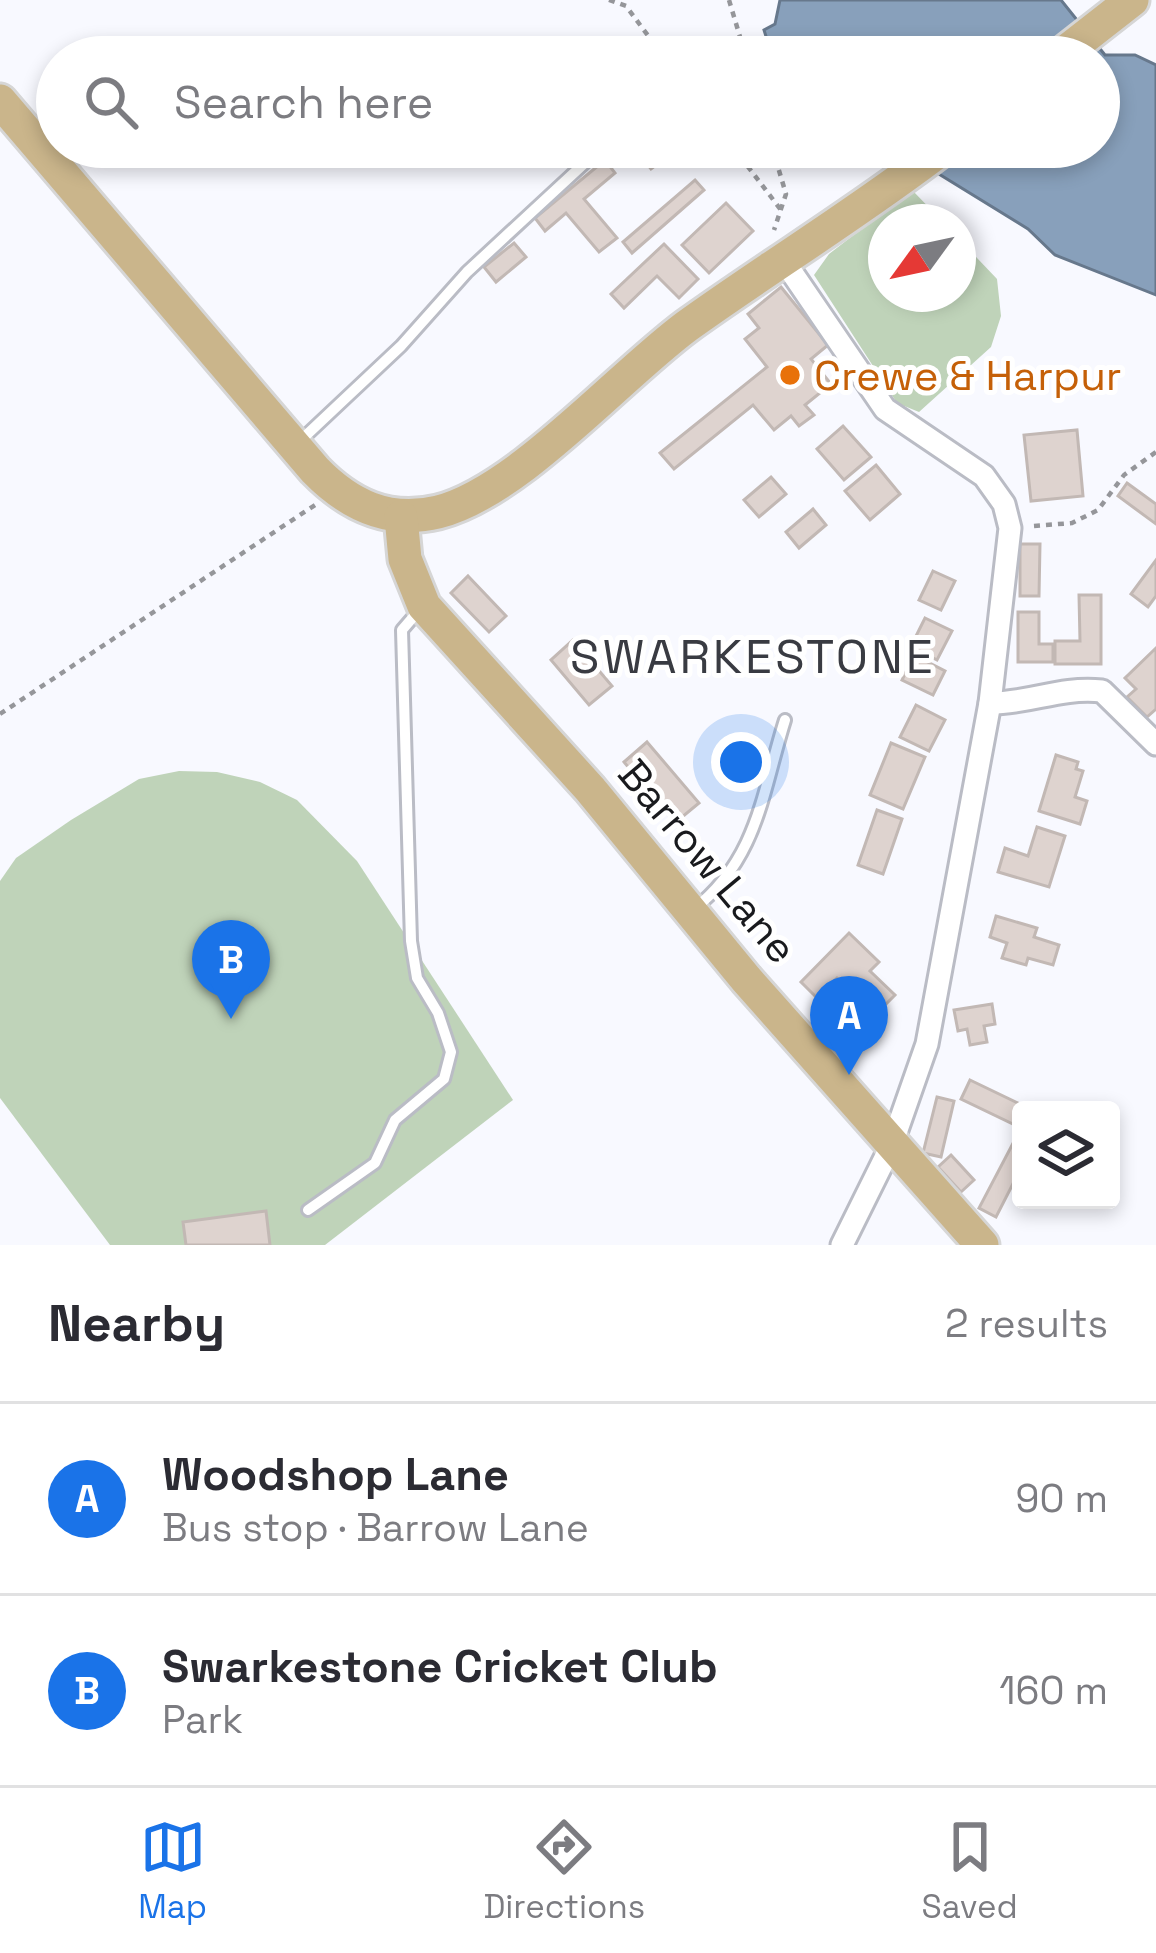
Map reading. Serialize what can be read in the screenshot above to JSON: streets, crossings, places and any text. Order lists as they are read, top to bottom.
{
  "streets": {
    "main road": ["Barrow Lane"]
  },
  "districts": ["SWARKESTONE"],
  "places": ["Crewe & Harpur"],
  "north": "bottom left",
  "page": {
    "search": "Search here",
    "pins": ["B", "A"],
    "heading": ["Nearby", "2 results"],
    "list": [
      {
        "mark": "A",
        "name": "Woodshop Lane",
        "note": "Bus stop · Barrow Lane",
        "value": "90 m"
      },
      {
        "mark": "B",
        "name": "Swarkestone Cricket Club",
        "note": "Park",
        "value": "160 m"
      }
    ],
    "nav": ["Map", "Directions", "Saved"]
  }
}
